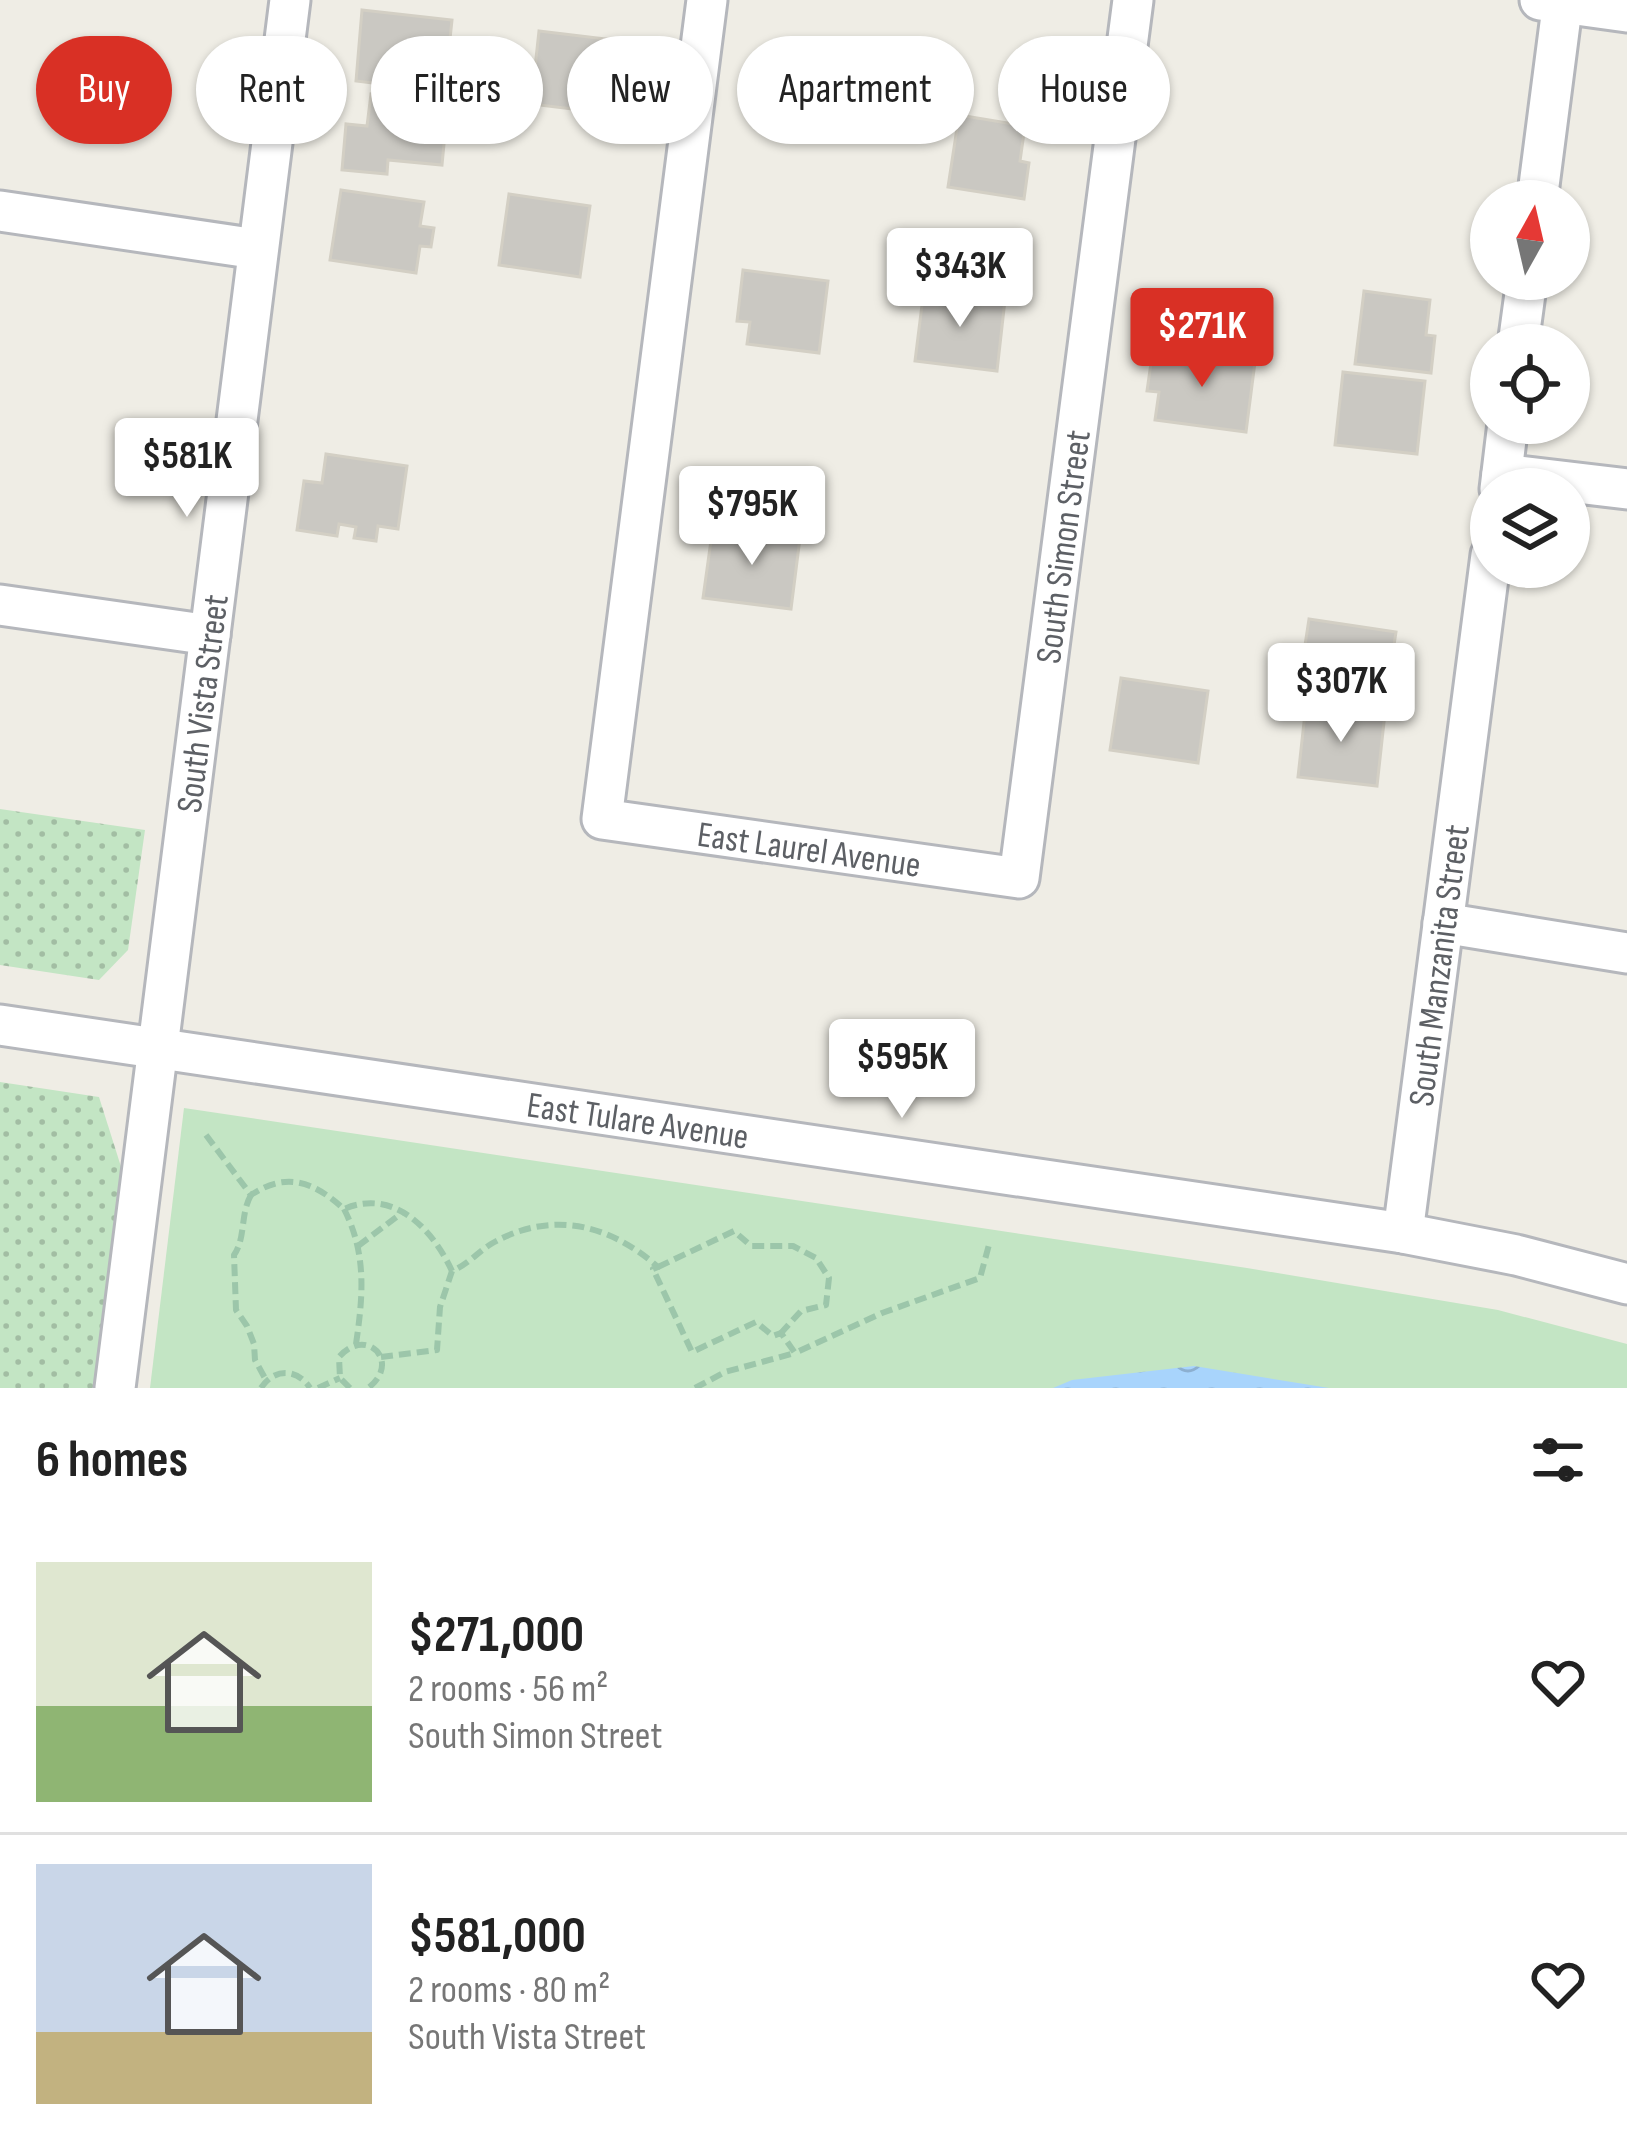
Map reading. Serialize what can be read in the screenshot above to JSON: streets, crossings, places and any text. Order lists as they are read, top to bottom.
{
  "streets": {
    "street": [
      "South Simon Street",
      "South Vista Street",
      "East Laurel Avenue",
      "South Manzanita Street",
      "East Tulare Avenue"
    ]
  },
  "crossings": [
    ["South Simon Street", "East Laurel Avenue"],
    ["South Vista Street", "East Tulare Avenue"],
    ["South Manzanita Street", "East Tulare Avenue"]
  ],
  "north": "top",
  "page": {
    "chip": [
      "Buy",
      "Rent",
      "Filters",
      "New",
      "Apartment",
      "House"
    ],
    "price": [
      "$343K",
      "$271K",
      "$581K",
      "$795K",
      "$307K",
      "$595K"
    ],
    "heading": "6 homes",
    "list": [
      {
        "name": "$271,000",
        "note": "2 rooms · 56 m² · South Simon Street"
      },
      {
        "name": "$581,000",
        "note": "2 rooms · 80 m² · South Vista Street"
      }
    ]
  }
}
